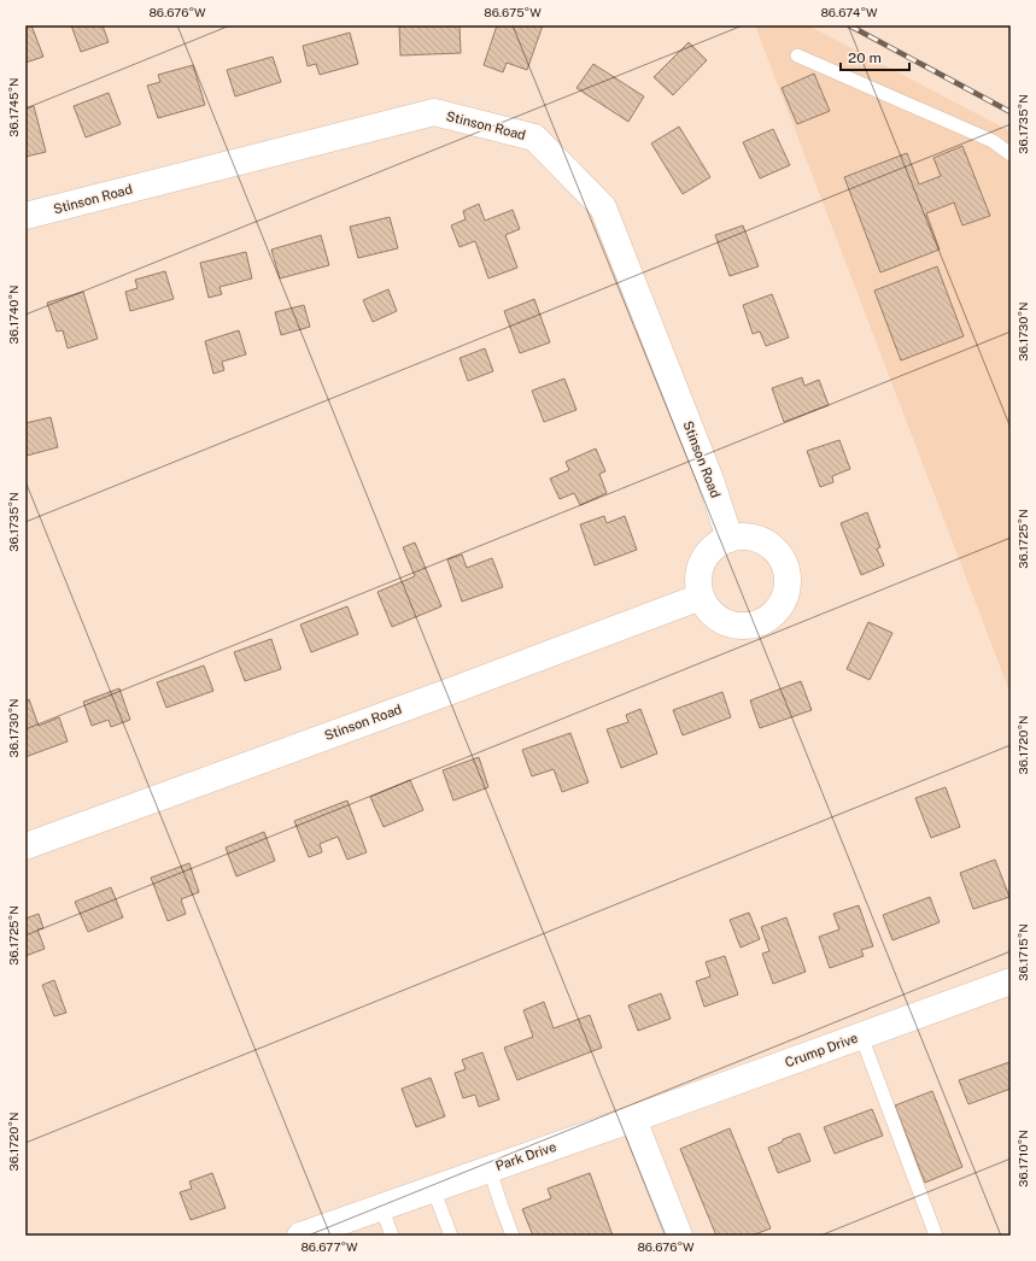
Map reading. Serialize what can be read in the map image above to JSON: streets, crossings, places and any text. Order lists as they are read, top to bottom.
{
  "streets": {
    "street": ["Stinson Road", "Crump Drive", "Park Drive"]
  },
  "crossings": [
    ["Crump Drive", "Park Drive"]
  ],
  "scale_bar": "20 m",
  "coordinates": [
    "86.676°W",
    "86.675°W",
    "86.674°W",
    "36.1745°N",
    "36.1735°N",
    "36.1740°N",
    "36.1730°N",
    "36.1725°N",
    "36.1720°N",
    "36.1715°N",
    "36.1710°N",
    "86.677°W"
  ]
}
